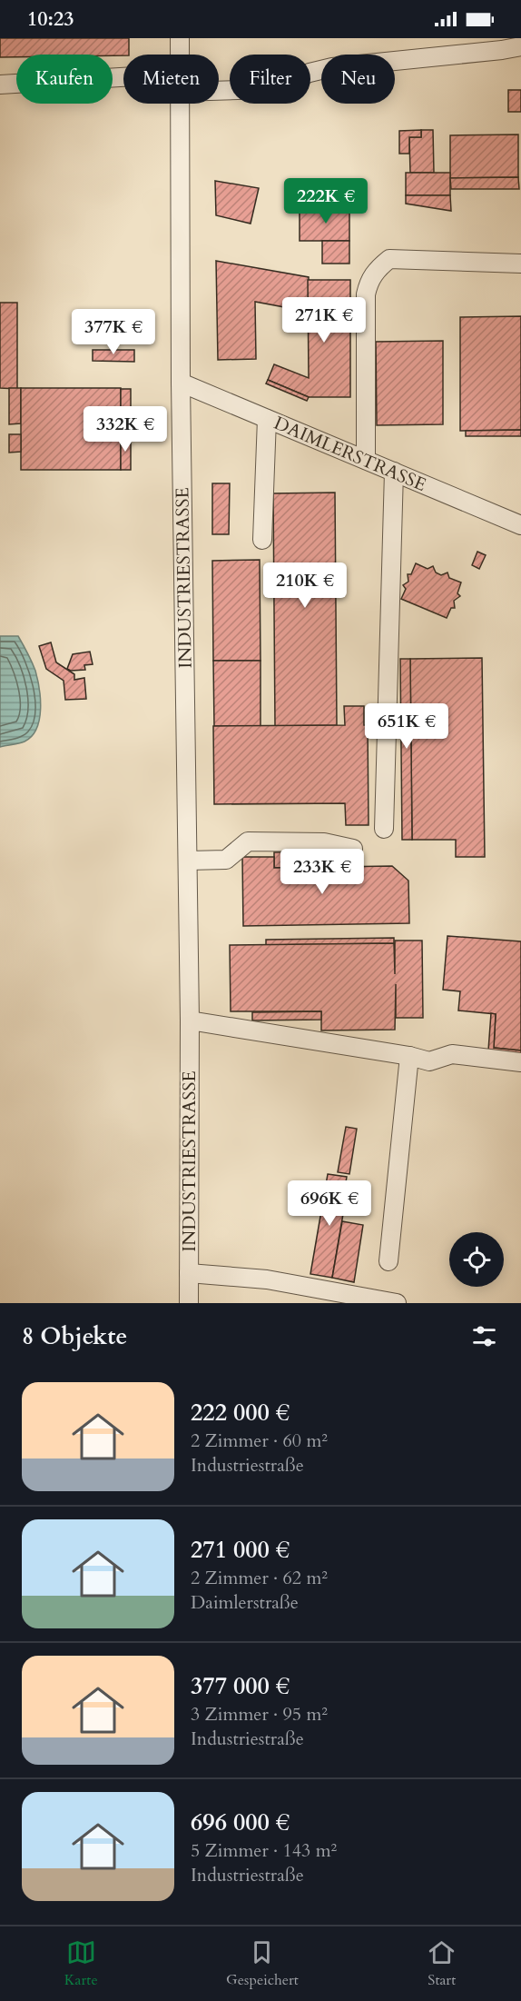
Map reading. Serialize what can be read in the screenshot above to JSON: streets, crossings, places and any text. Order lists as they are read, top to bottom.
{
  "streets": {
    "street": ["DAIMLERSTRASSE", "INDUSTRIESTRASSE"]
  },
  "crossings": [
    ["DAIMLERSTRASSE", "INDUSTRIESTRASSE"]
  ],
  "page": {
    "status": "10:23",
    "chip": [
      "Kaufen",
      "Mieten",
      "Filter",
      "Neu"
    ],
    "price": [
      "222K €",
      "271K €",
      "377K €",
      "332K €",
      "210K €",
      "651K €",
      "233K €",
      "696K €"
    ],
    "heading": "8 Objekte",
    "list": [
      {
        "name": "222 000 €",
        "note": "2 Zimmer · 60 m² · Industriestraße"
      },
      {
        "name": "271 000 €",
        "note": "2 Zimmer · 62 m² · Daimlerstraße"
      },
      {
        "name": "377 000 €",
        "note": "3 Zimmer · 95 m² · Industriestraße"
      },
      {
        "name": "696 000 €",
        "note": "5 Zimmer · 143 m² · Industriestraße"
      }
    ],
    "tabs": ["Karte", "Gespeichert", "Start"]
  }
}
